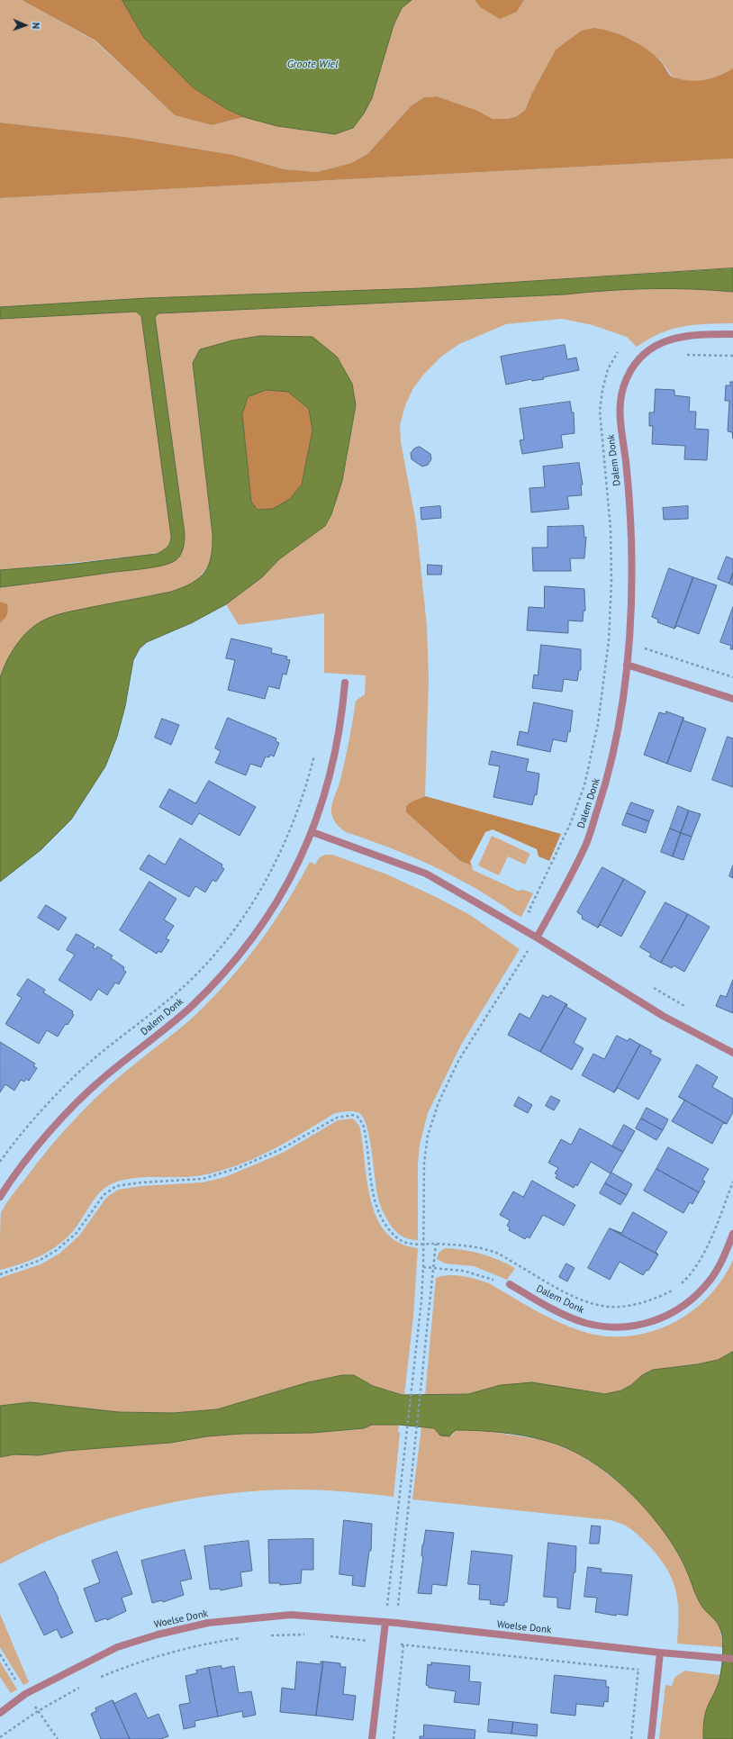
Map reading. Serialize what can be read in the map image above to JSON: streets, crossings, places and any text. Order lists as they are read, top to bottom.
{
  "streets": {
    "street": ["Dalem Donk", "Woelse Donk"]
  },
  "water": ["Groote Wiel"],
  "north": "right"
}
